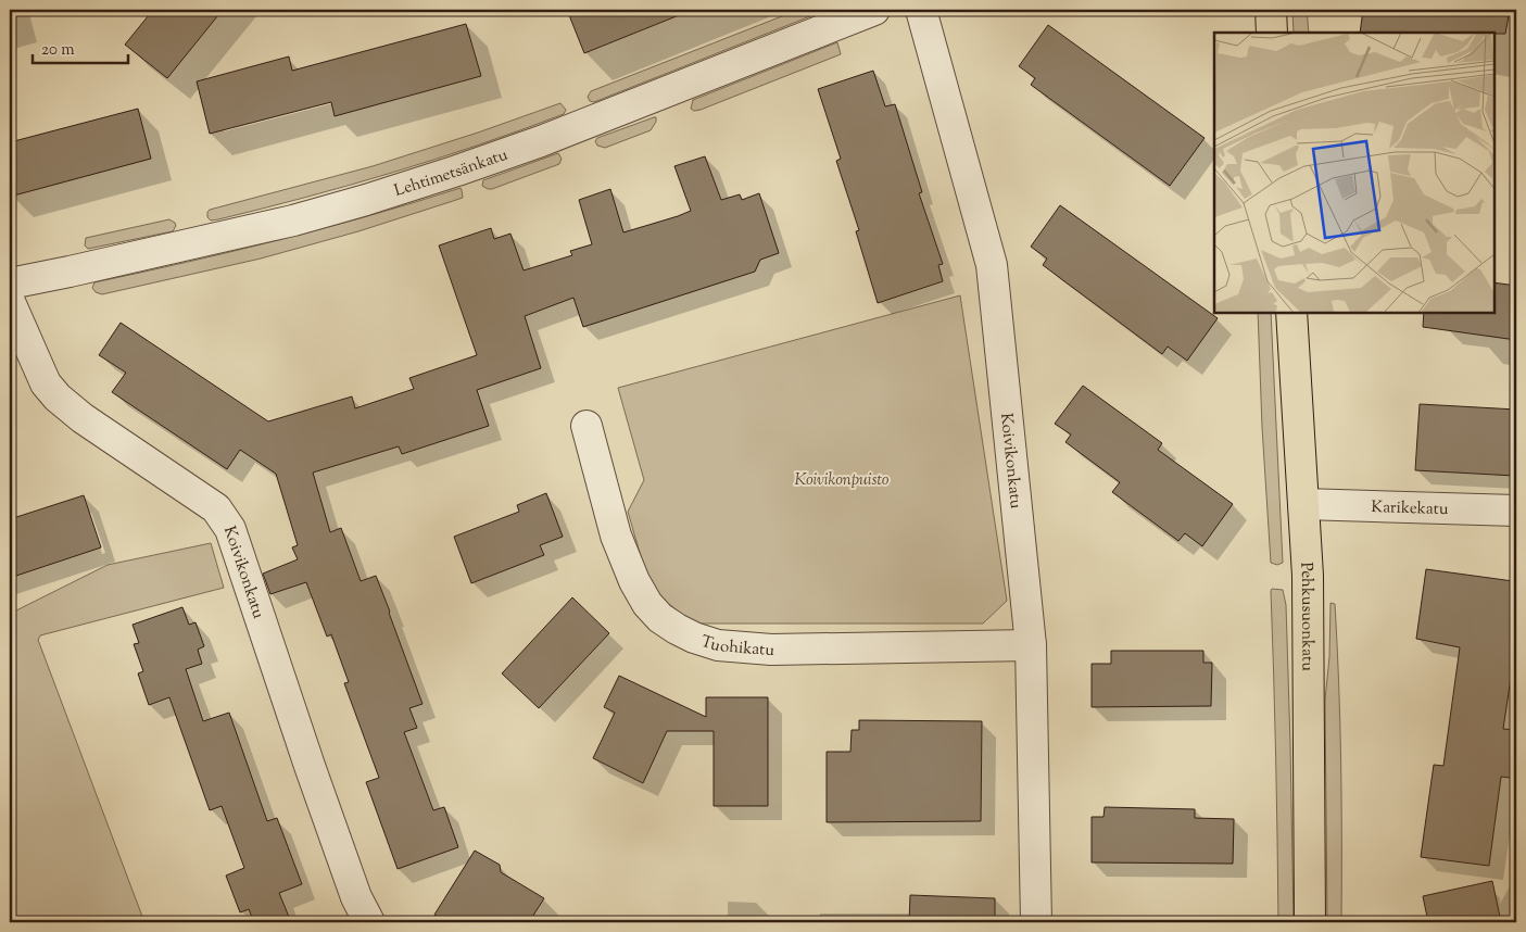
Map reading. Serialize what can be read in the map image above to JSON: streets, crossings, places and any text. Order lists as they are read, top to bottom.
{
  "streets": {
    "main road": ["Pehkusuonkatu"],
    "street": [
      "Lehtimetsänkatu",
      "Koivikonkatu",
      "Karikekatu",
      "Tuohikatu"
    ]
  },
  "crossings": [
    ["Koivikonkatu", "Tuohikatu"],
    ["Karikekatu", "Pehkusuonkatu"]
  ],
  "parks": ["Koivikonpuisto"],
  "scale_bar": "20 m"
}
